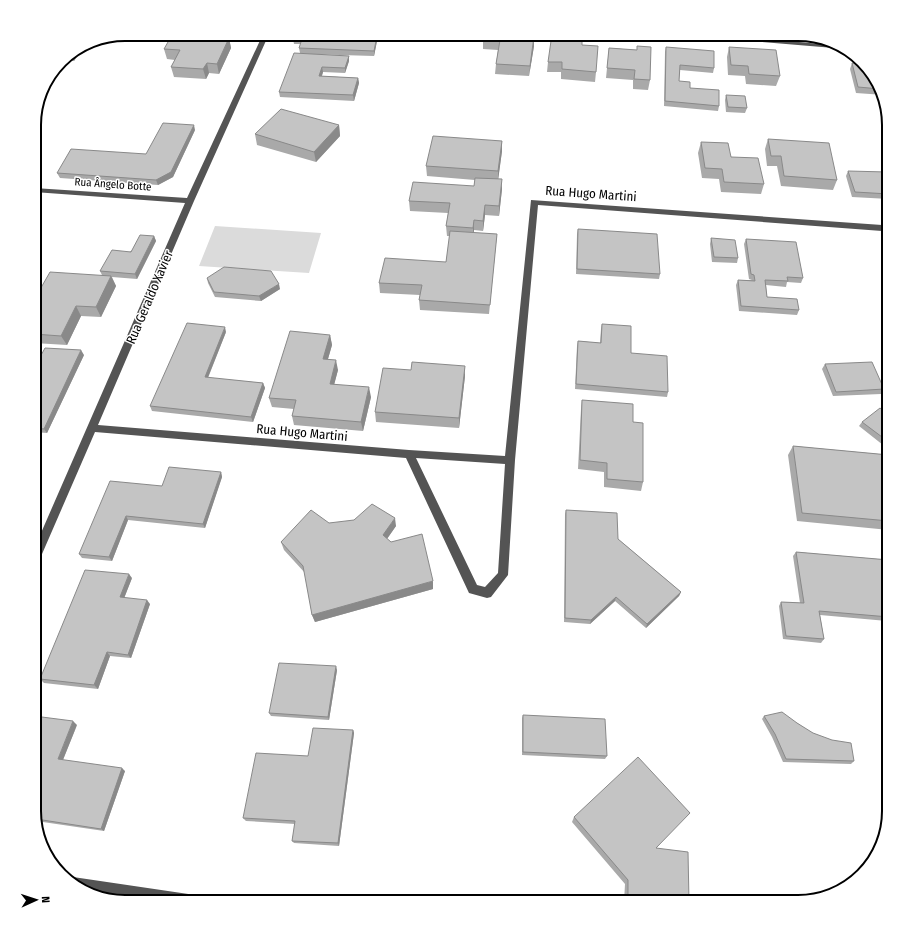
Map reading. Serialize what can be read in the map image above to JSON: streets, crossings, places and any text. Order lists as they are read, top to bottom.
{
  "streets": {
    "street": ["Rua Ângelo Botte", "Rua Hugo Martini", "Rua Geraldo Xavier"]
  },
  "crossings": [
    ["Rua Ângelo Botte", "Rua Geraldo Xavier"],
    ["Rua Hugo Martini", "Rua Geraldo Xavier"]
  ],
  "north": "right"
}
